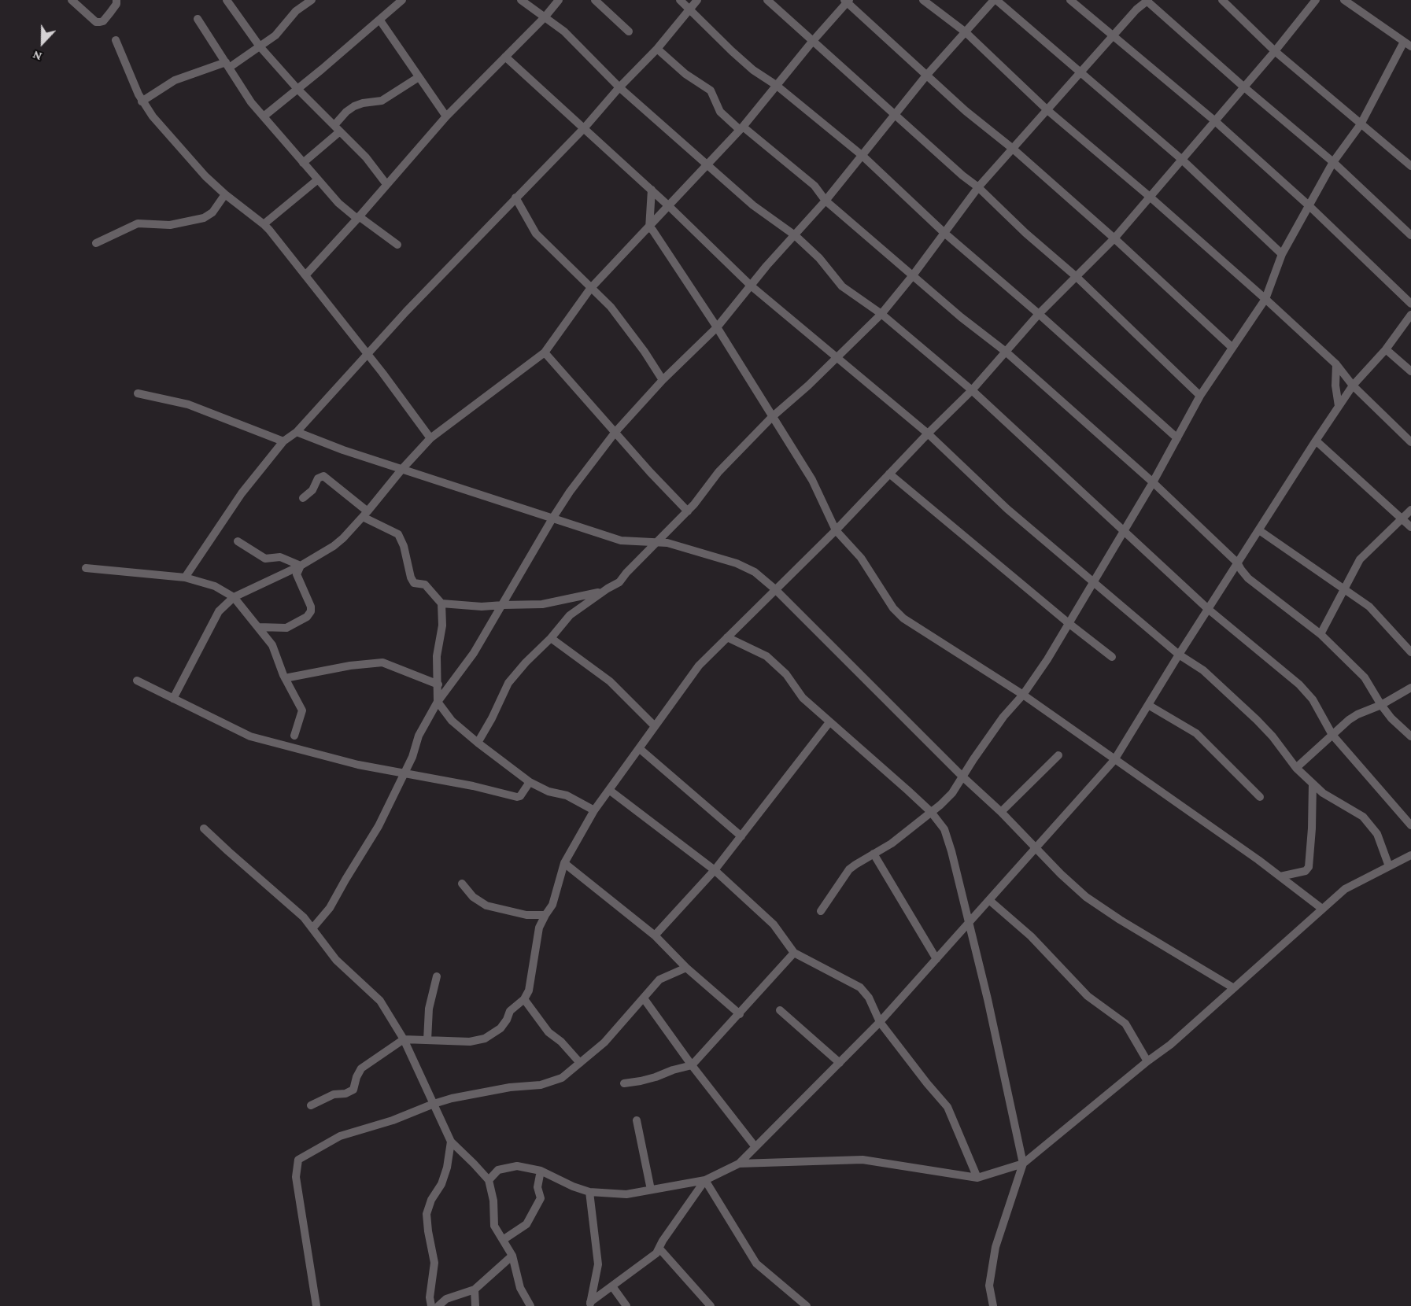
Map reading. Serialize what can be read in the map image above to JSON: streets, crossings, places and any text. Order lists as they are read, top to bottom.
{
  "north": "bottom"
}
